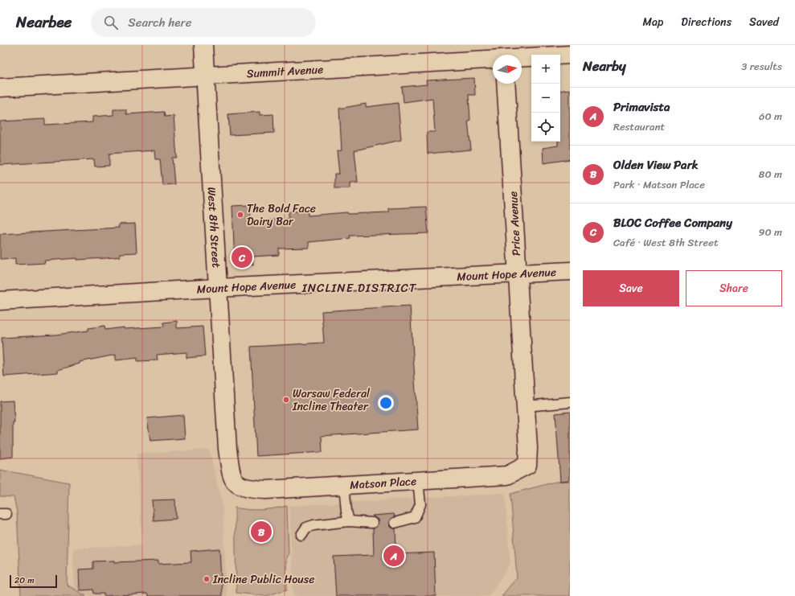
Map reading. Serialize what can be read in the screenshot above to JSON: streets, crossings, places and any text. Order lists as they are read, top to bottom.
{
  "streets": {
    "street": [
      "Summit Avenue",
      "Price Avenue",
      "West 8th Street",
      "Mount Hope Avenue",
      "Matson Place"
    ]
  },
  "crossings": [
    ["Summit Avenue", "West 8th Street"],
    ["Price Avenue", "Mount Hope Avenue"],
    ["Price Avenue", "Matson Place"],
    ["West 8th Street", "Mount Hope Avenue"],
    ["West 8th Street", "Matson Place"]
  ],
  "districts": ["INCLINE DISTRICT"],
  "places": ["The Bold Face Dairy Bar", "Warsaw Federal Incline Theater", "Incline Public House"],
  "scale_bar": "20 m",
  "north": "right",
  "page": {
    "header": "Nearbee",
    "search": "Search here",
    "nav": ["Map", "Directions", "Saved"],
    "heading": ["Nearby", "3 results"],
    "map_buttons": ["+", "−"],
    "list": [
      {
        "mark": "A",
        "name": "Primavista",
        "note": "Restaurant",
        "value": "60 m"
      },
      {
        "mark": "B",
        "name": "Olden View Park",
        "note": "Park · Matson Place",
        "value": "80 m"
      },
      {
        "mark": "C",
        "name": "BLOC Coffee Company",
        "note": "Café · West 8th Street",
        "value": "90 m"
      }
    ],
    "pins": ["C", "B", "A"],
    "buttons": ["Save", "Share"],
    "scale": "20 m"
  }
}
